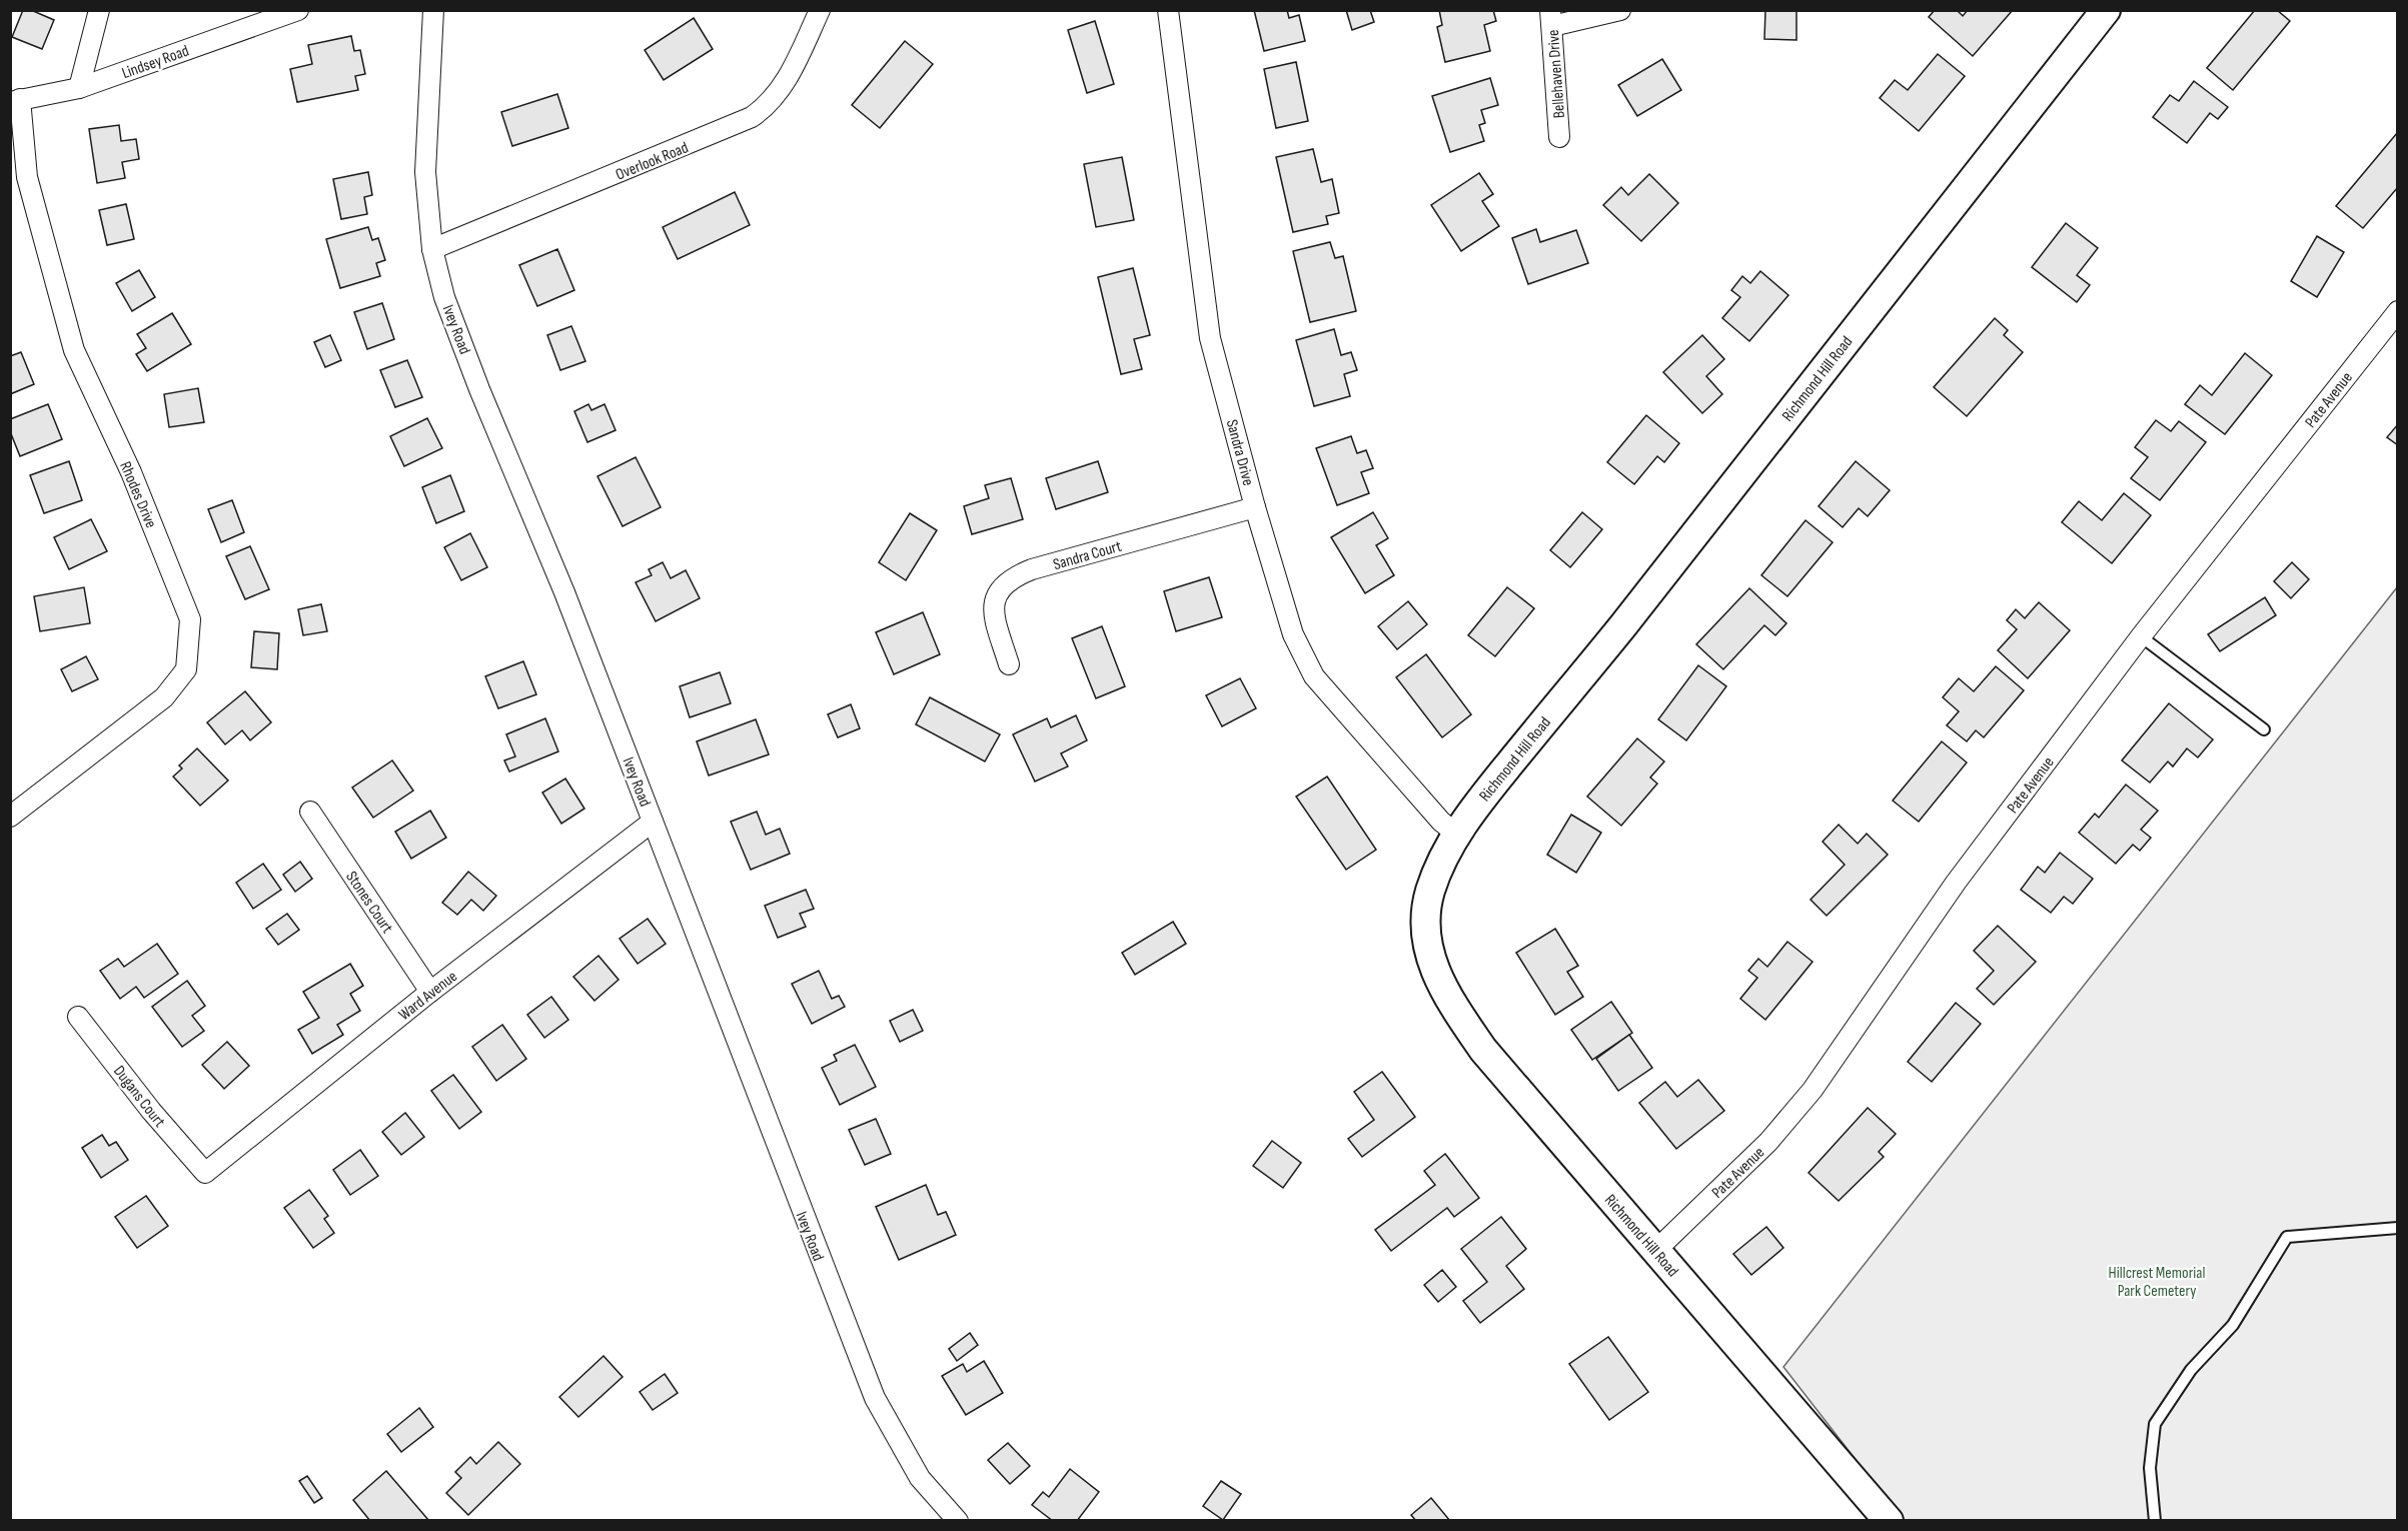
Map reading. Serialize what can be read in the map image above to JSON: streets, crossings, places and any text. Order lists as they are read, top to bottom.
{
  "streets": {
    "street": [
      "Lindsey Road",
      "Bellehaven Drive",
      "Overlook Road",
      "Ivey Road",
      "Richmond Hill Road",
      "Pate Avenue",
      "Sandra Drive",
      "Rhodes Drive",
      "Sandra Court",
      "Stones Court",
      "Ward Avenue",
      "Dugans Court"
    ]
  },
  "crossings": [
    ["Lindsey Road", "Rhodes Drive"],
    ["Overlook Road", "Ivey Road"],
    ["Ivey Road", "Ward Avenue"],
    ["Richmond Hill Road", "Pate Avenue"],
    ["Richmond Hill Road", "Sandra Drive"],
    ["Sandra Drive", "Sandra Court"],
    ["Stones Court", "Ward Avenue"],
    ["Ward Avenue", "Dugans Court"]
  ],
  "parks": ["Hillcrest Memorial Park Cemetery"]
}
